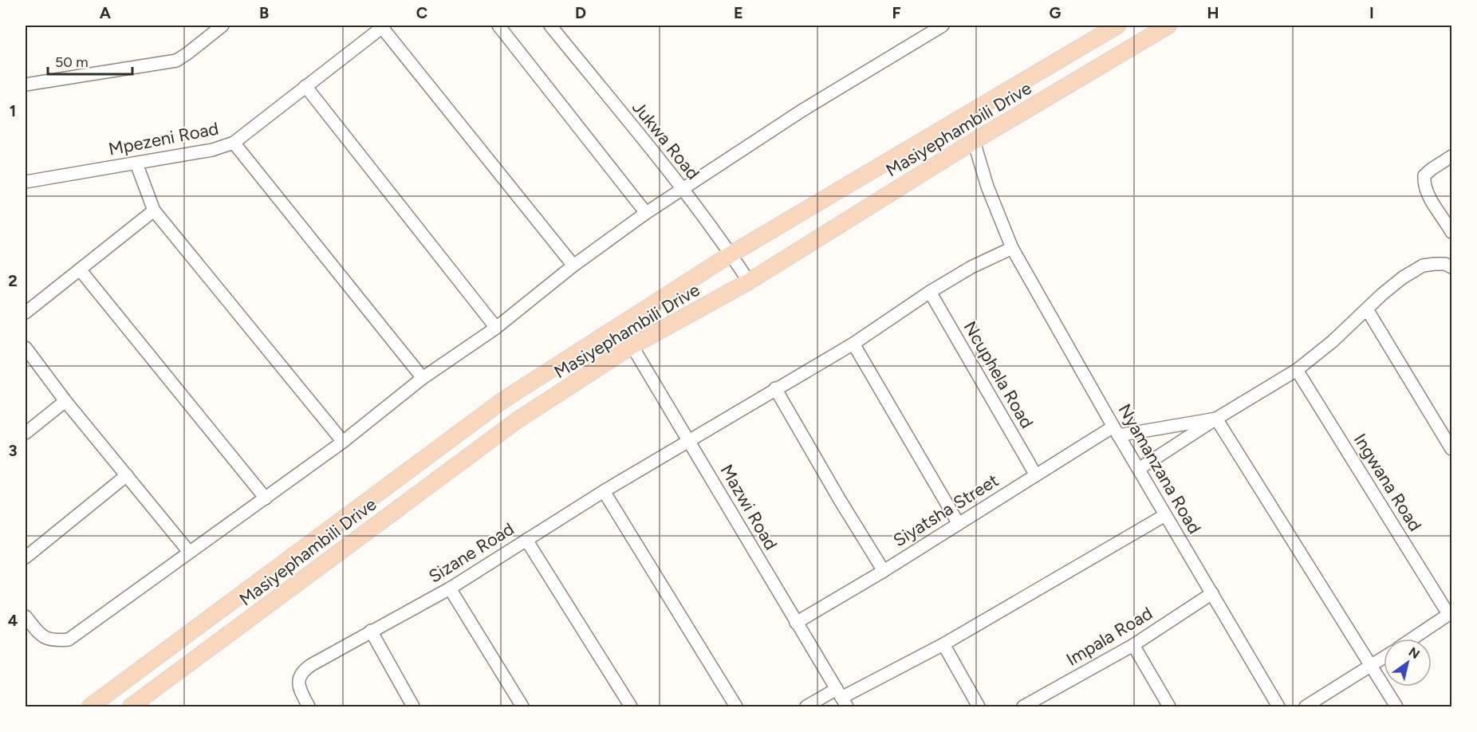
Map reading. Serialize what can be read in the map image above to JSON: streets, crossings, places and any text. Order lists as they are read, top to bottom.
{
  "streets": {
    "main road": ["Masiyephambili Drive"],
    "street": [
      "Mpezeni Road",
      "Jukwa Road",
      "Ncuphela Road",
      "Nyamanzana Road",
      "Ingwana Road",
      "Mazwi Road",
      "Siyatsha Street",
      "Sizane Road",
      "Impala Road"
    ]
  },
  "crossings": [
    ["Masiyephambili Drive", "Jukwa Road"],
    ["Masiyephambili Drive", "Nyamanzana Road"],
    ["Masiyephambili Drive", "Mazwi Road"],
    ["Ncuphela Road", "Siyatsha Street"],
    ["Ncuphela Road", "Sizane Road"],
    ["Nyamanzana Road", "Siyatsha Street"],
    ["Nyamanzana Road", "Sizane Road"],
    ["Nyamanzana Road", "Impala Road"],
    ["Mazwi Road", "Siyatsha Street"],
    ["Mazwi Road", "Sizane Road"]
  ],
  "scale_bar": "50 m",
  "north": "top right",
  "grid": {
    "columns": [
      "A",
      "B",
      "C",
      "D",
      "E",
      "F",
      "G",
      "H",
      "I"
    ],
    "rows": [
      "1",
      "2",
      "3",
      "4"
    ]
  }
}
